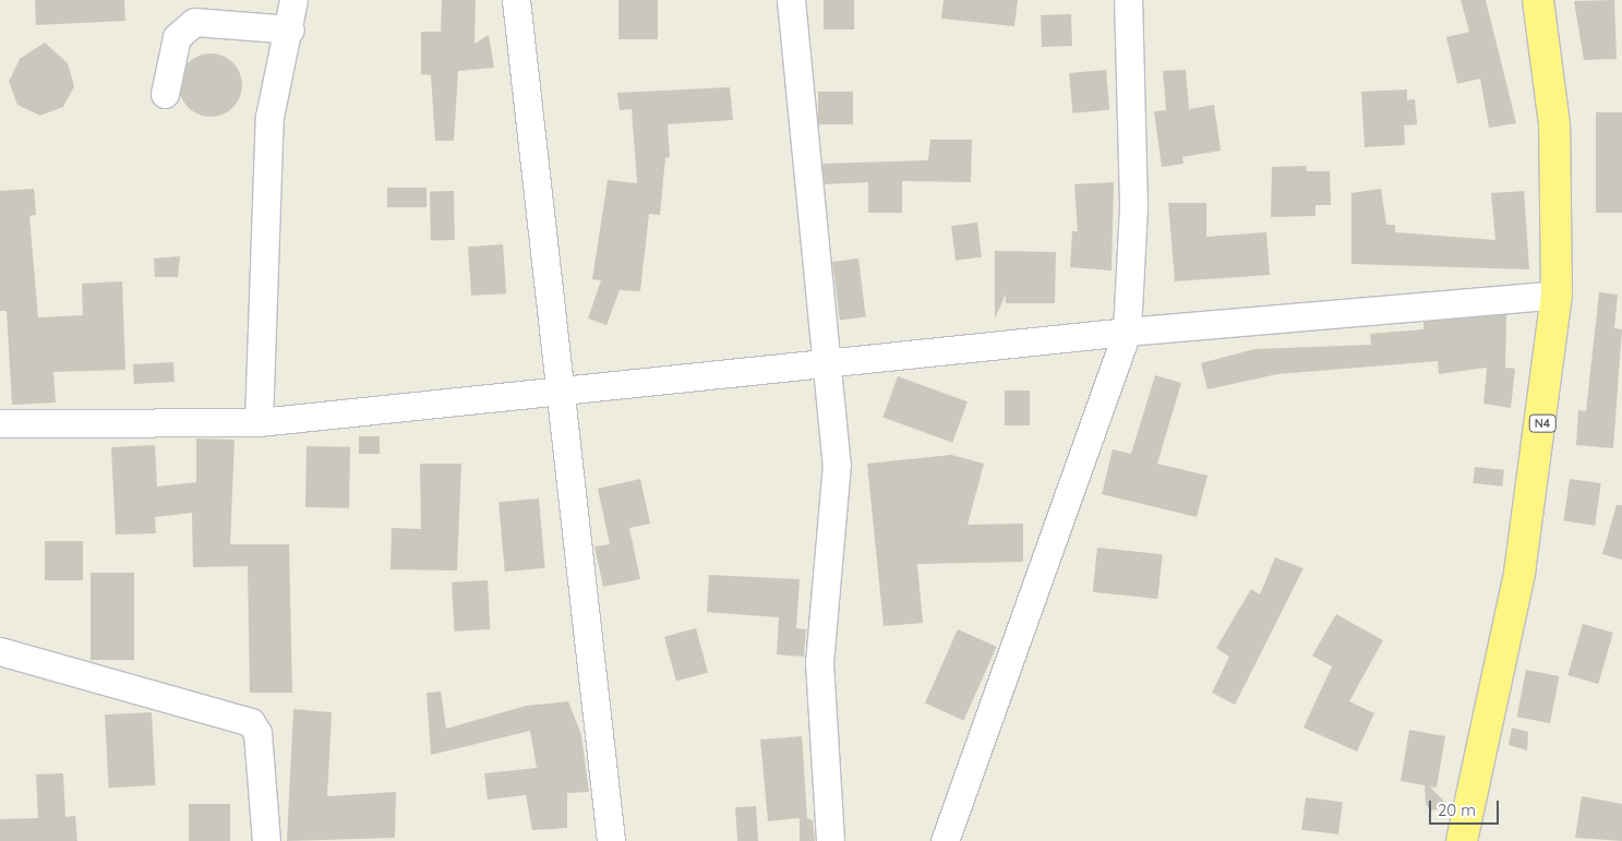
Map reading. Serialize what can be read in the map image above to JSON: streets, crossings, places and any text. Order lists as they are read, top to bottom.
{
  "streets": {
    "highway": ["N4"]
  },
  "scale_bar": "20 m"
}
